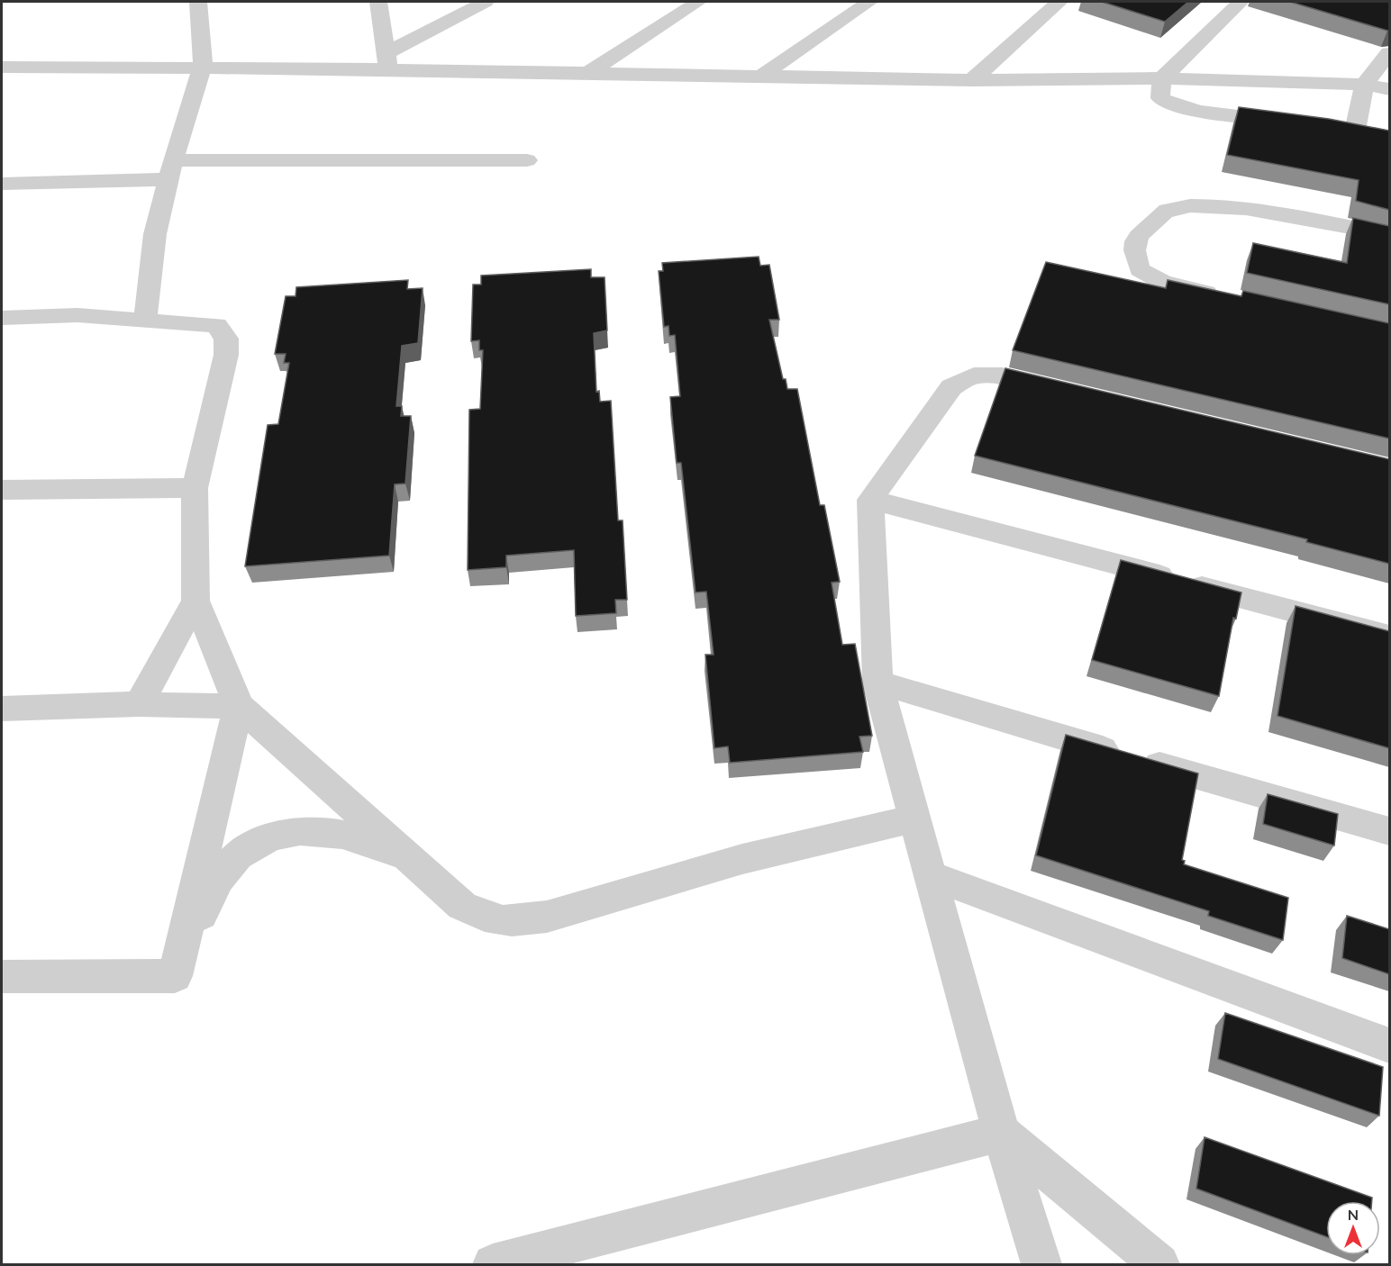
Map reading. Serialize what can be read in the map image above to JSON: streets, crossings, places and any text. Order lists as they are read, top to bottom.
{
  "north": "top"
}
